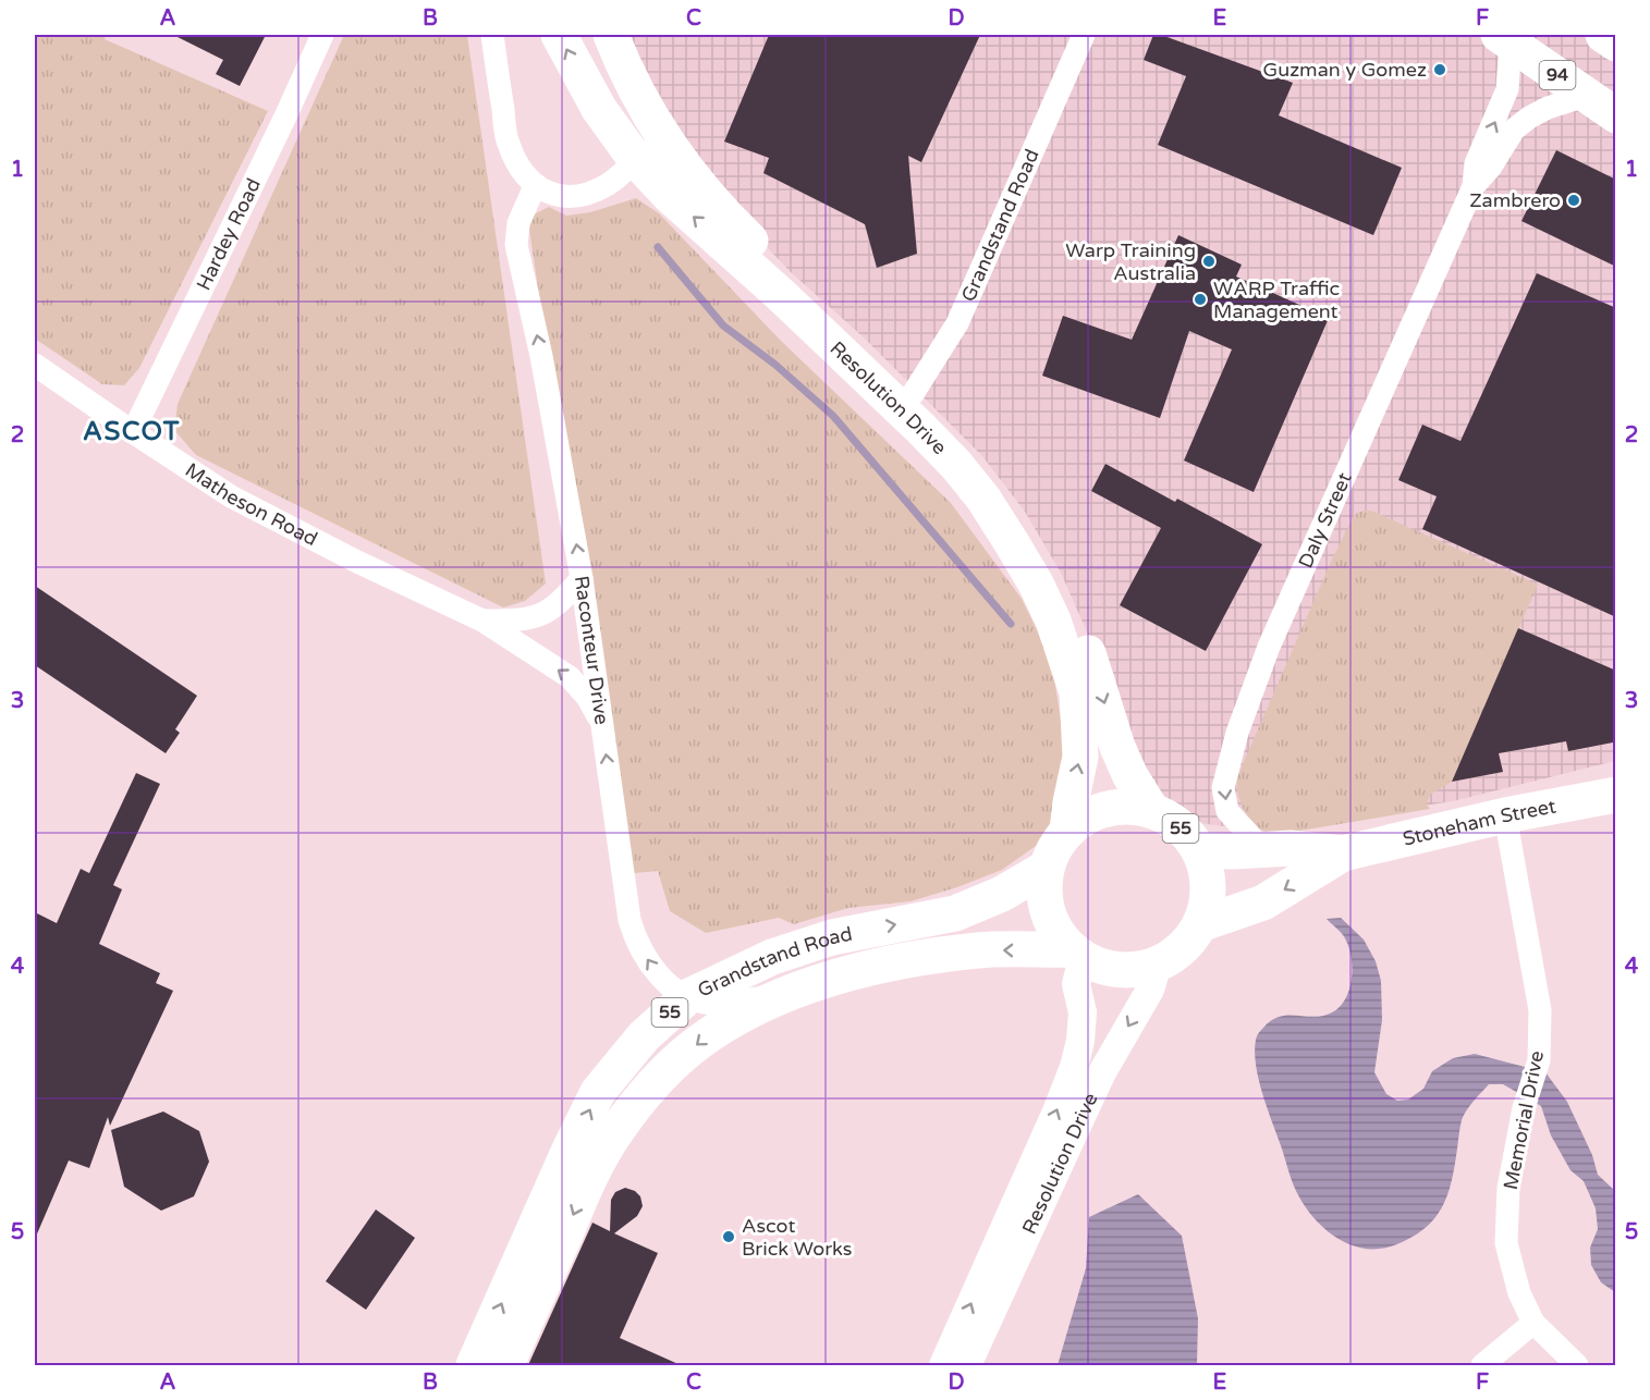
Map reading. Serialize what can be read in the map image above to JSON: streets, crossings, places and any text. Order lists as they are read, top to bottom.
{
  "streets": {
    "main road": [
      "94",
      "Grandstand Road",
      "Resolution Drive",
      "Stoneham Street",
      "55"
    ],
    "street": [
      "Hardey Road",
      "Matheson Road",
      "Daly Street",
      "Raconteur Drive",
      "Memorial Drive"
    ]
  },
  "crossings": [
    ["94", "Daly Street"],
    ["Grandstand Road", "Resolution Drive"],
    ["Grandstand Road", "Raconteur Drive"],
    ["Grandstand Road", "Stoneham Street"],
    ["Grandstand Road", "55"],
    ["Hardey Road", "Matheson Road"],
    ["Resolution Drive", "Stoneham Street"],
    ["Resolution Drive", "55"],
    ["Matheson Road", "Raconteur Drive"],
    ["Daly Street", "Stoneham Street"],
    ["Stoneham Street", "55"],
    ["Stoneham Street", "Memorial Drive"]
  ],
  "one_way": ["Raconteur Drive"],
  "districts": ["ASCOT"],
  "places": [
    "Guzman y Gomez",
    "Zambrero",
    "Warp Training Australia",
    "WARP Traffic Management",
    "Ascot Brick Works"
  ],
  "grid": {
    "columns": [
      "A",
      "B",
      "C",
      "D",
      "E",
      "F"
    ],
    "rows": [
      "1",
      "2",
      "3",
      "4",
      "5"
    ]
  }
}
